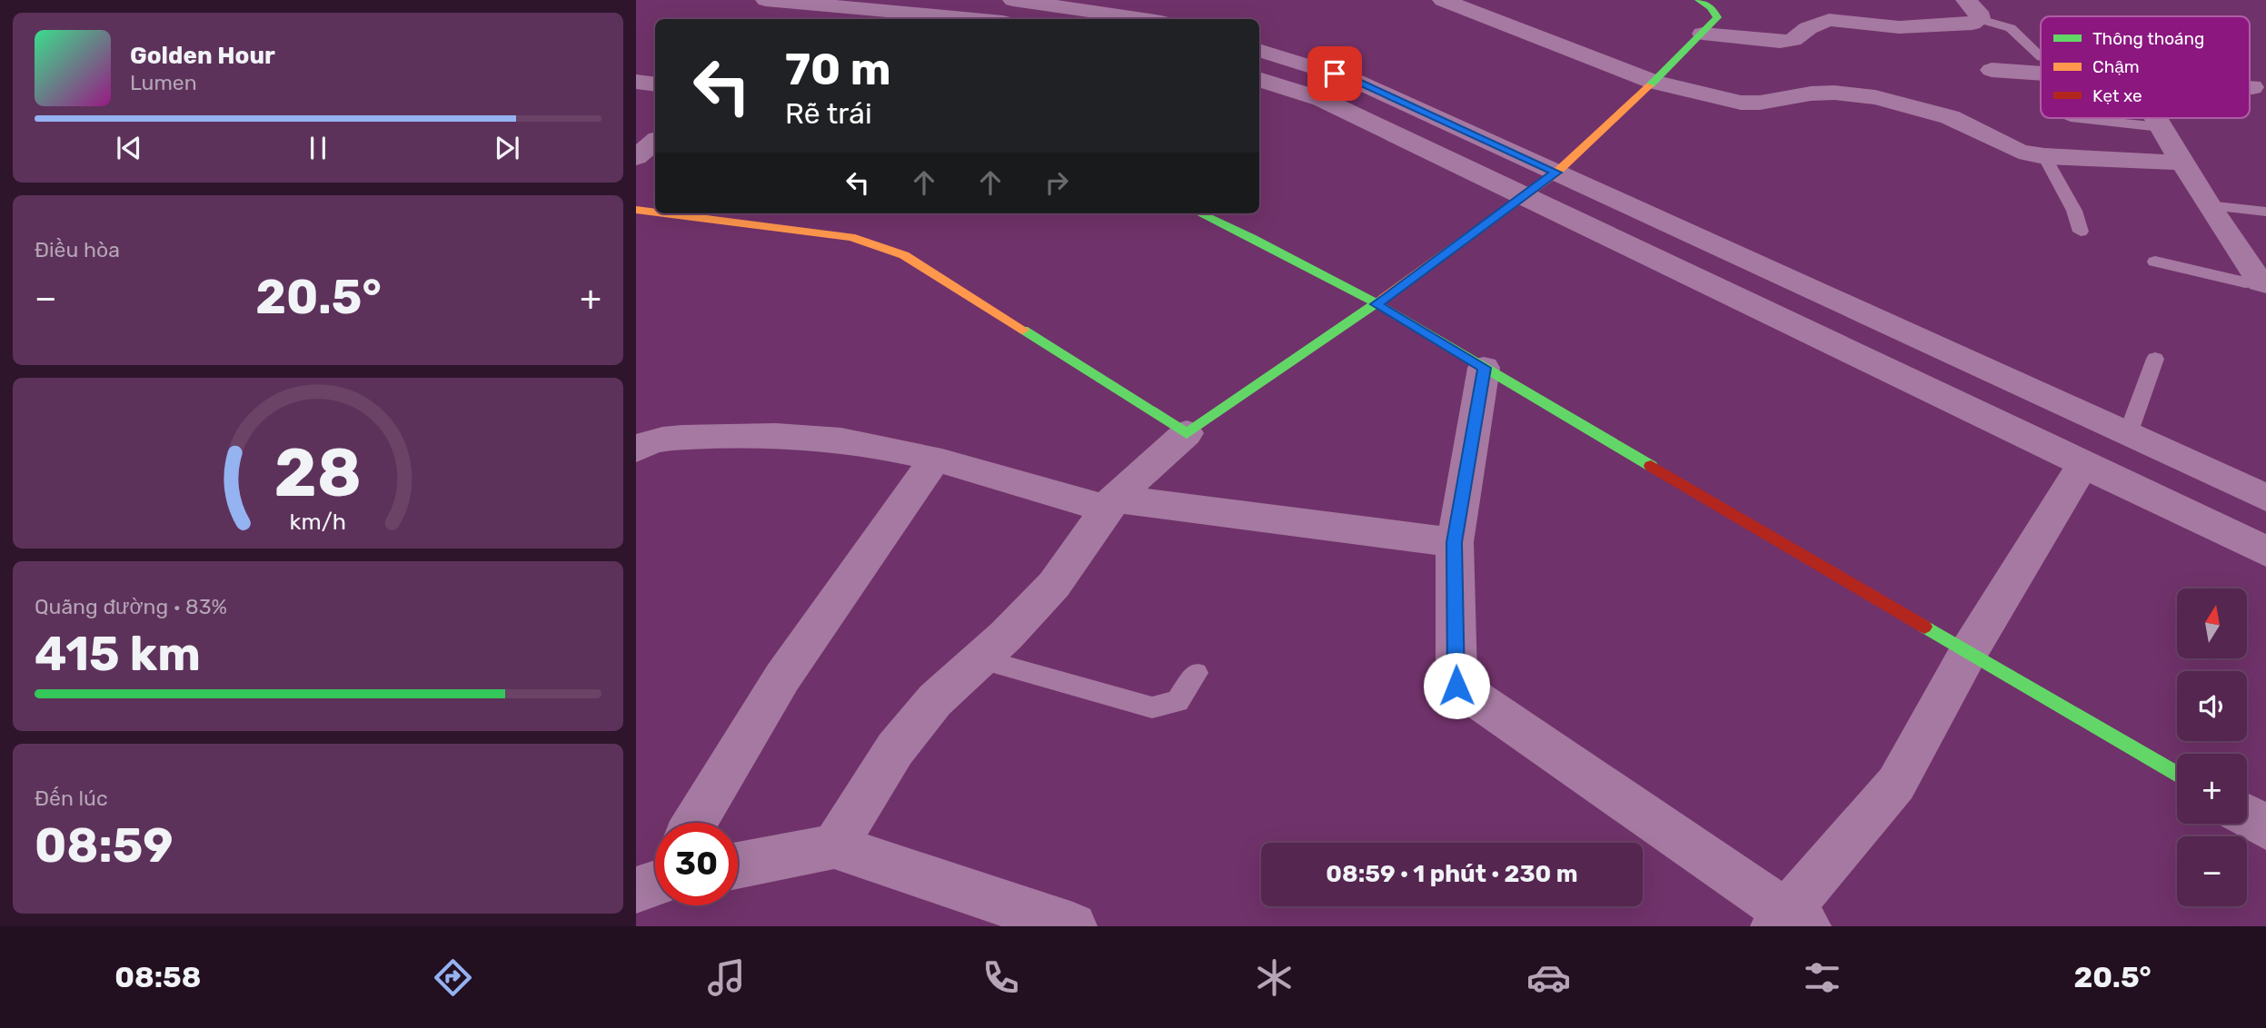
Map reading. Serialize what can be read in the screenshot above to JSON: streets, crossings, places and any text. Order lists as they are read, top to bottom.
{
  "legend": ["Thông thoáng", "Chậm", "Kẹt xe"],
  "north": "top",
  "page": {
    "turn": ["70 m", "Rẽ trái"],
    "song": ["Golden Hour", "Lumen"],
    "tile": [
      "Điều hòa",
      ["Quãng đường · 83%", "415 km"],
      ["Đến lúc", "08:59"]
    ],
    "heat": ["−", "20.5°", "+"],
    "map_buttons": ["+", "−"],
    "limit": "30",
    "trip": "08:59 · 1 phút · 230 m",
    "tabs": ["08:58", "20.5°"],
    "gauge": ["28", "km/h"]
  }
}
